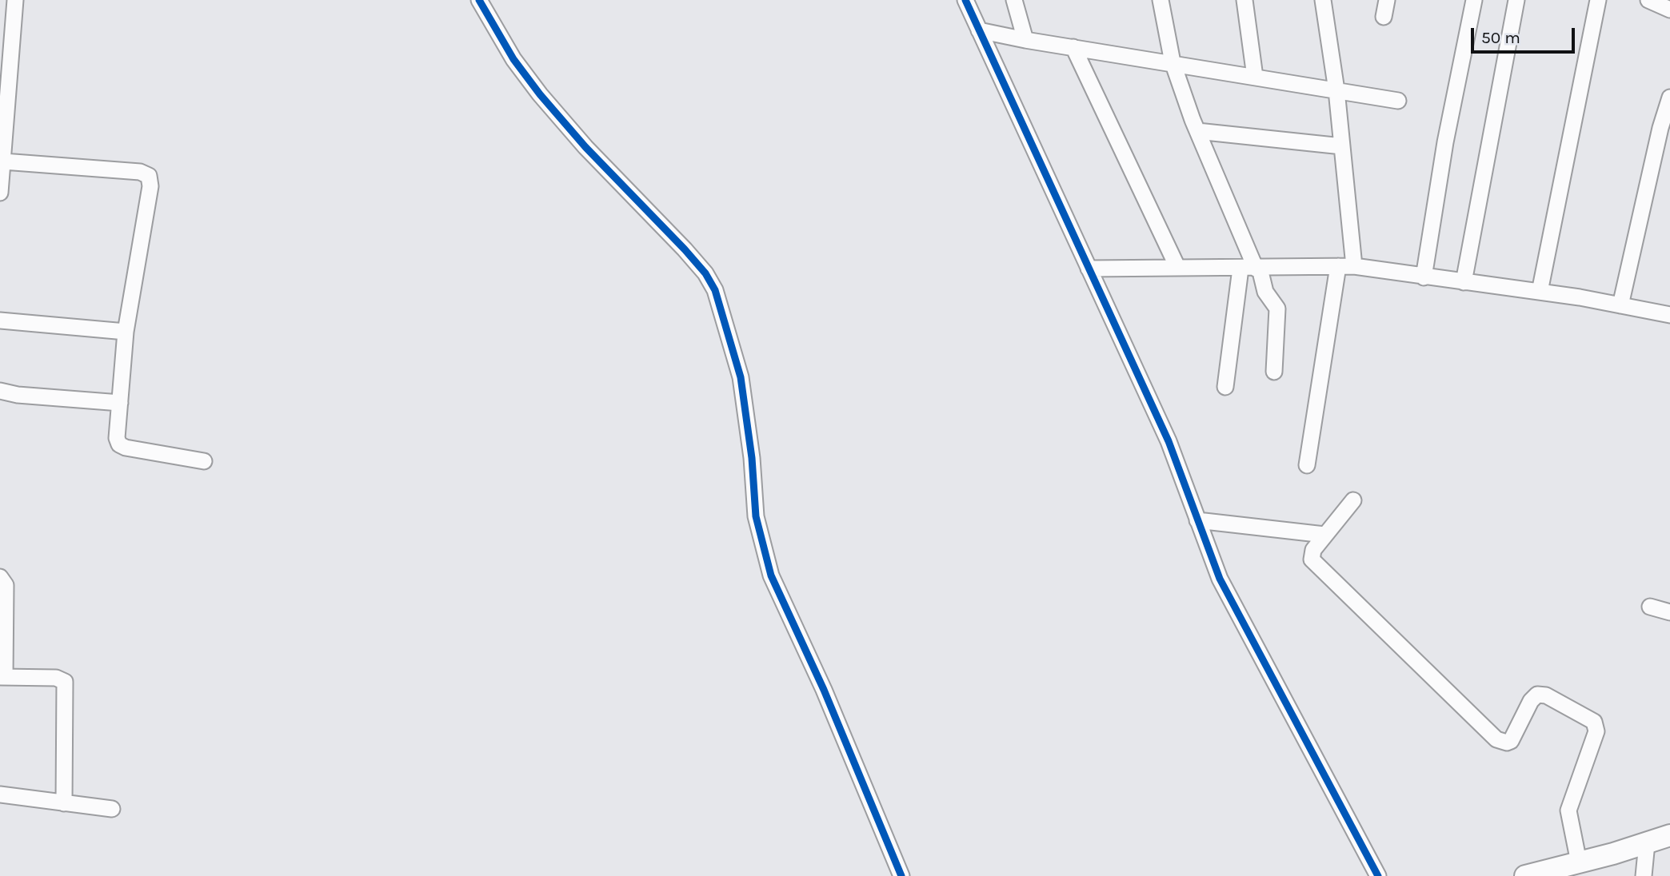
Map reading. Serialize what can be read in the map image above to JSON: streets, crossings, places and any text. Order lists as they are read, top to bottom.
{
  "scale_bar": "50 m"
}
